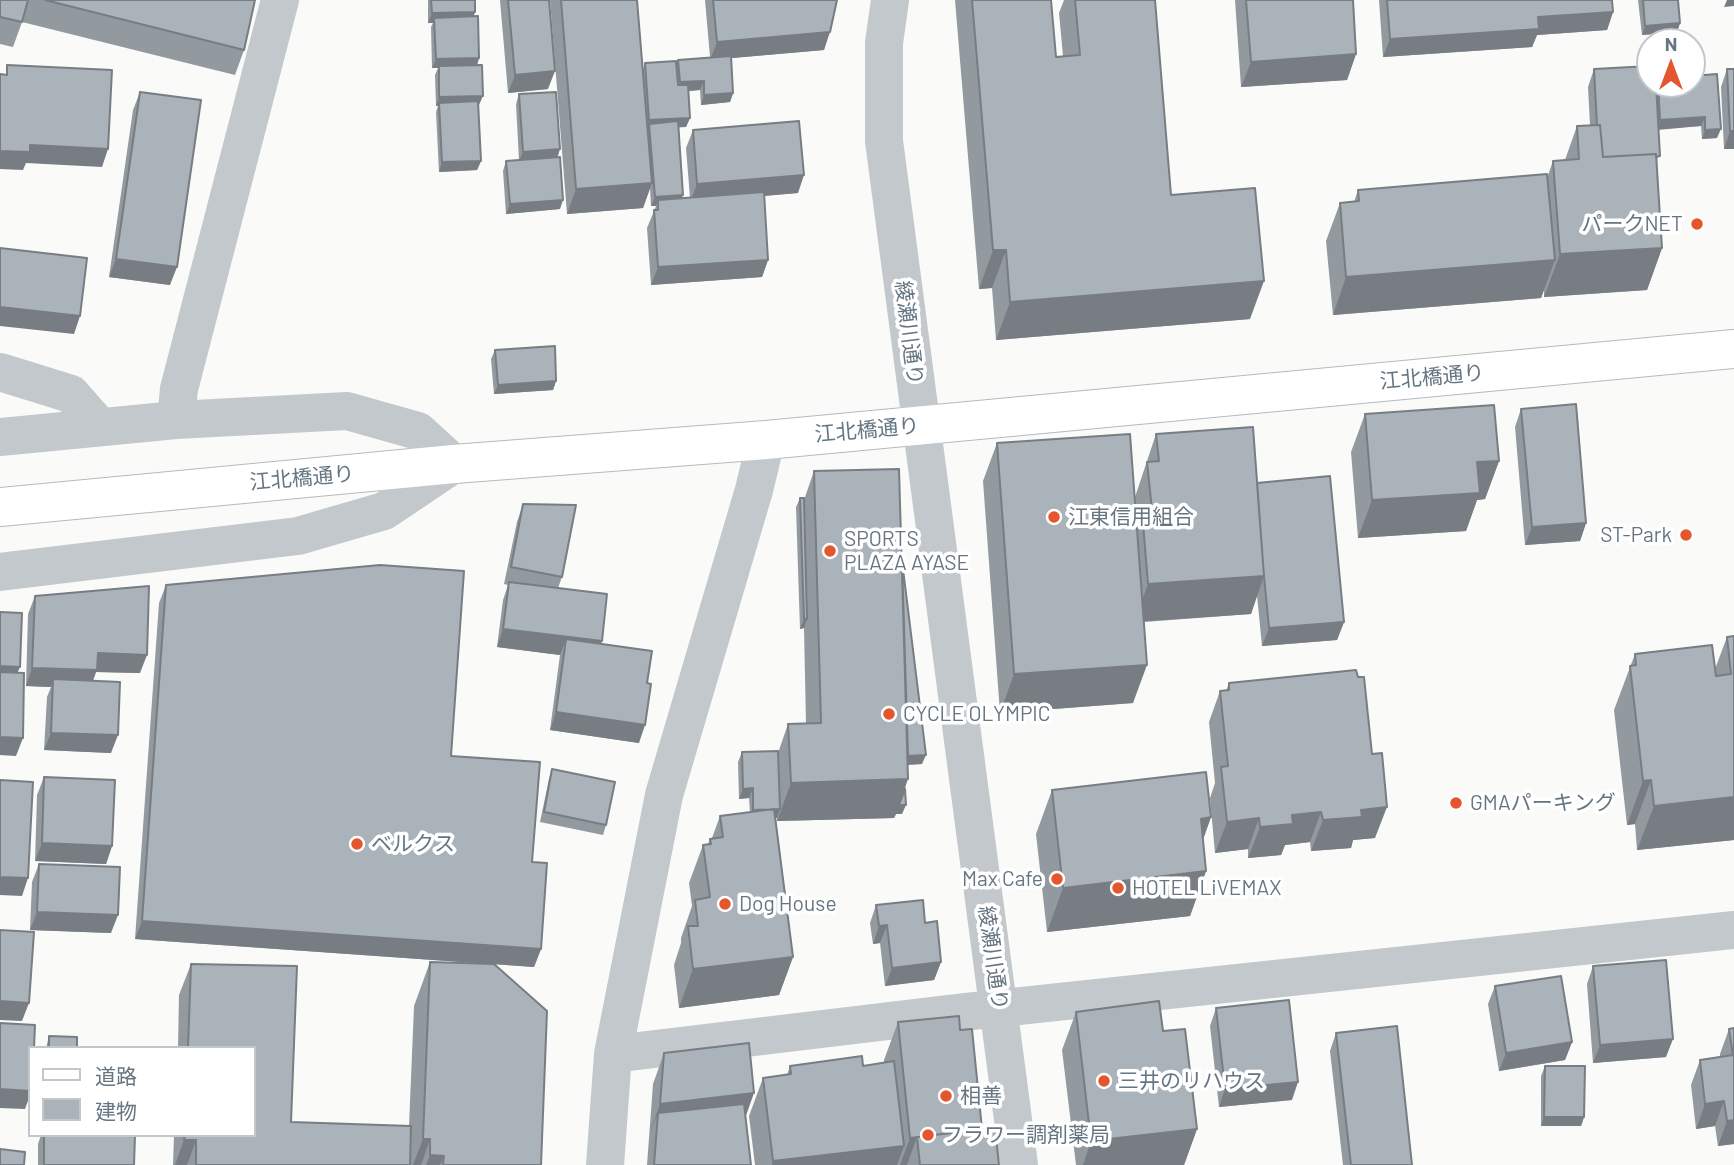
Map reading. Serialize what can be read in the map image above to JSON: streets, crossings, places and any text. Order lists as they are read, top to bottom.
{
  "streets": {
    "main road": ["江北橋通り"],
    "street": ["綾瀬川通り"]
  },
  "crossings": [
    ["綾瀬川通り", "江北橋通り"]
  ],
  "places": [
    "パークNET",
    "江東信用組合",
    "ST-Park",
    "SPORTS PLAZA AYASE",
    "CYCLE OLYMPIC",
    "GMAパーキング",
    "ベルクス",
    "Max Cafe",
    "HOTEL LiVEMAX",
    "Dog House",
    "三井のリハウス",
    "相善",
    "フラワー調剤薬局"
  ],
  "legend": ["道路", "建物"],
  "north": "top"
}
